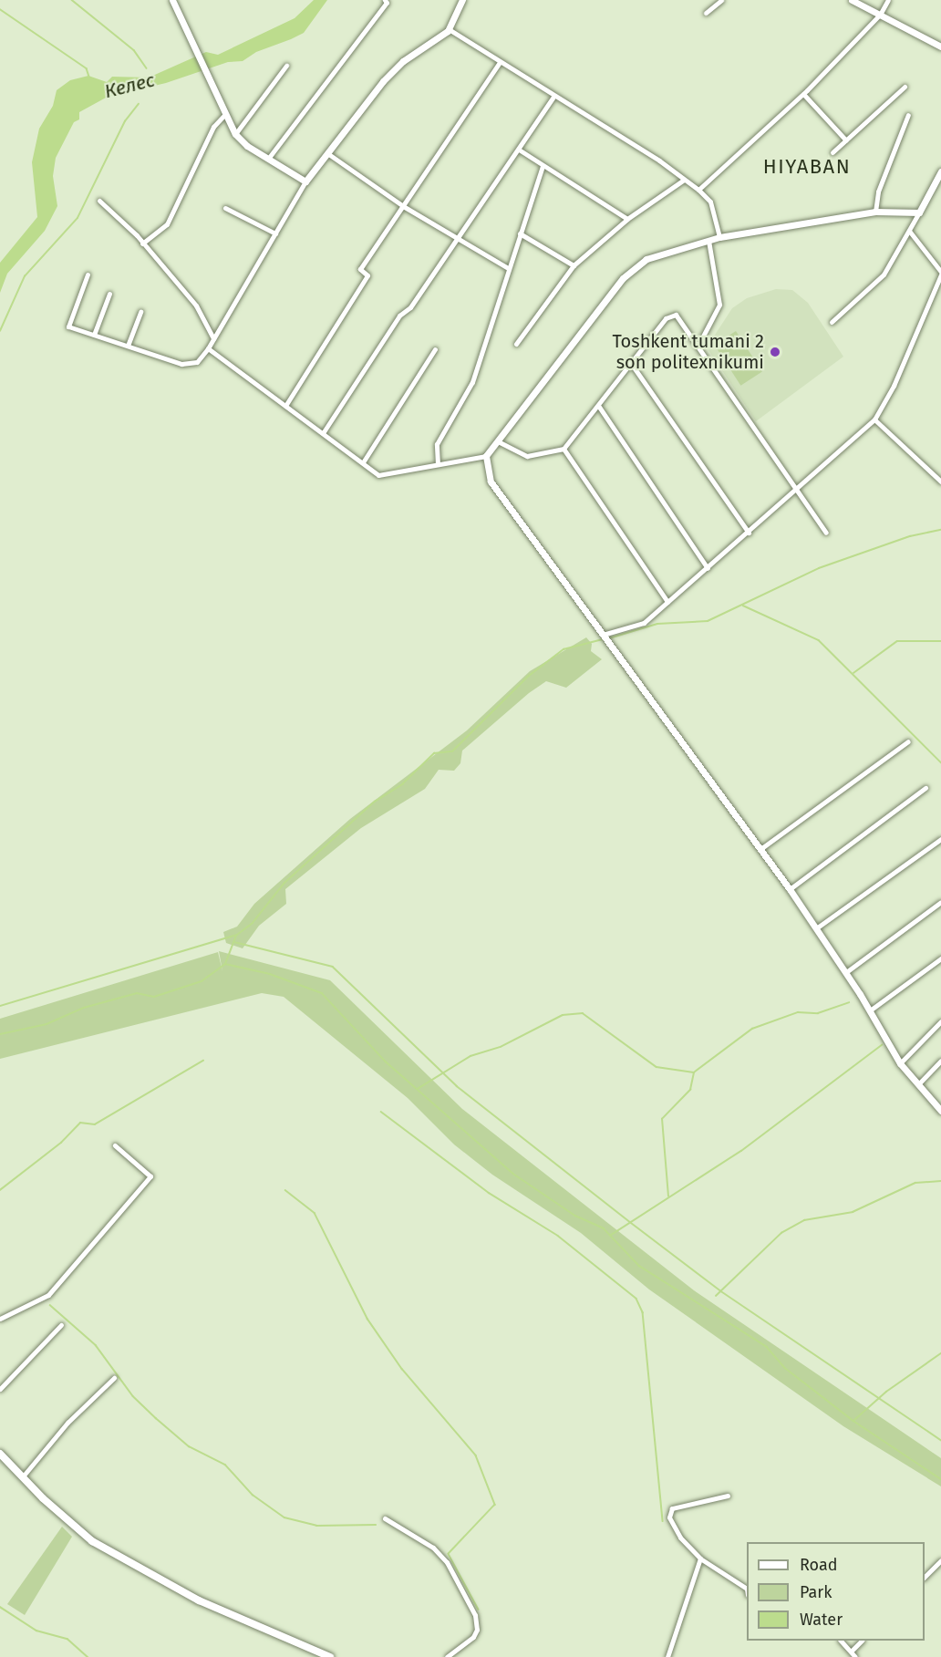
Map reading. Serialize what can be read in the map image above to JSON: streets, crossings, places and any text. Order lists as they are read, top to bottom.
{
  "districts": ["HIYABAN"],
  "water": ["Келес"],
  "places": ["Toshkent tumani 2 son politexnikumi"],
  "legend": ["Road", "Park", "Water"]
}
